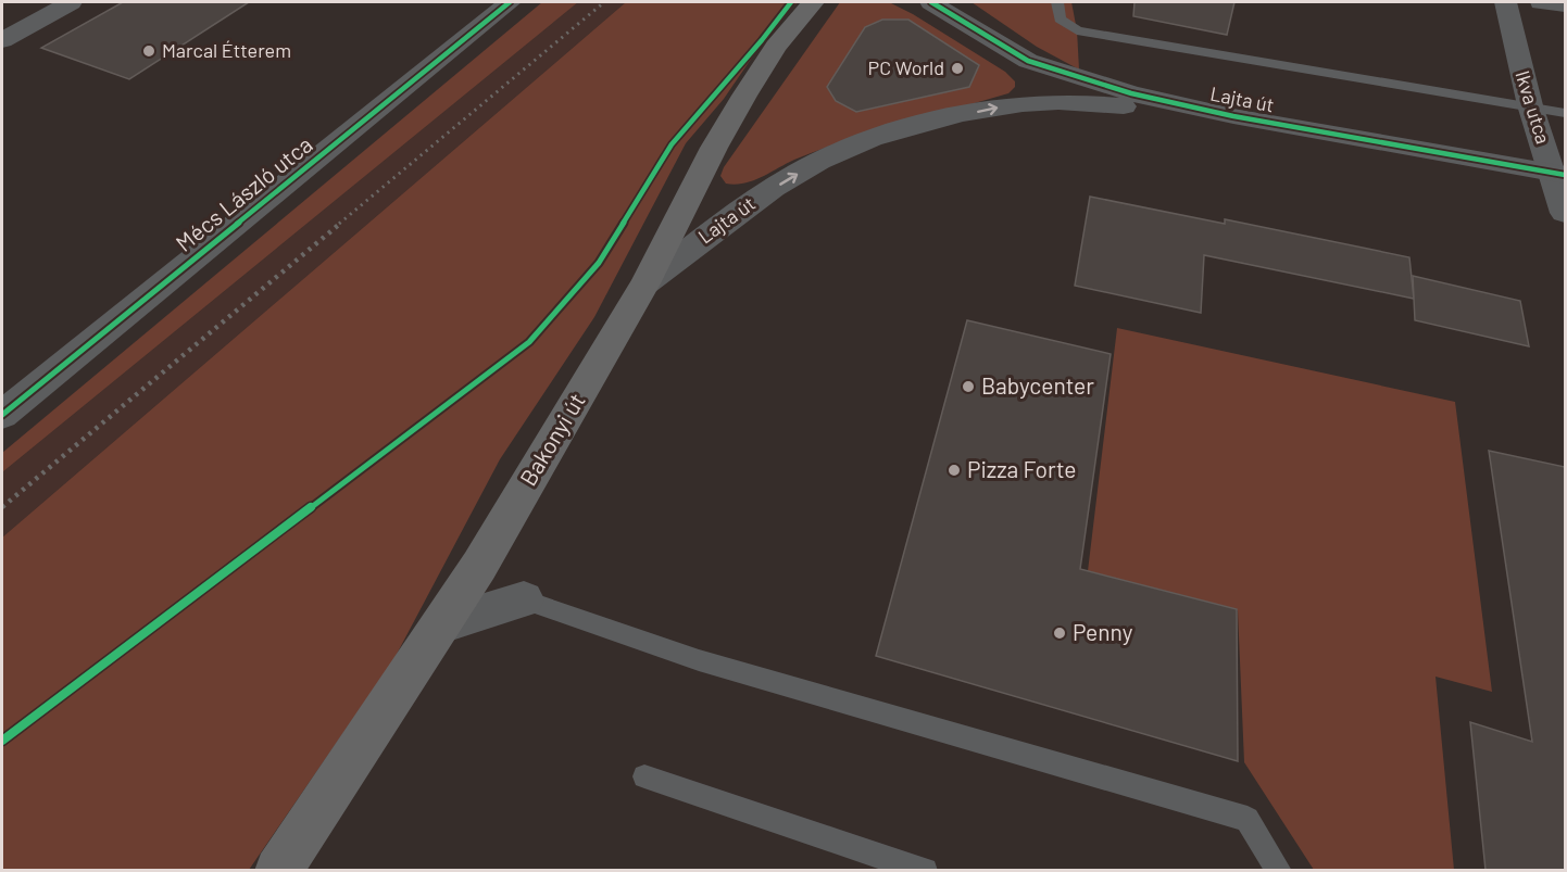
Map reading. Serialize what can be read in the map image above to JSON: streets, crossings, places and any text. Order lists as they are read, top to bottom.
{
  "streets": {
    "main road": ["Bakonyi út"],
    "street": ["Lajta út", "Ikva utca", "Mécs László utca"]
  },
  "crossings": [
    ["Lajta út", "Ikva utca"],
    ["Lajta út", "Bakonyi út"]
  ],
  "places": [
    "Marcal Étterem",
    "PC World",
    "Babycenter",
    "Pizza Forte",
    "Penny"
  ]
}
